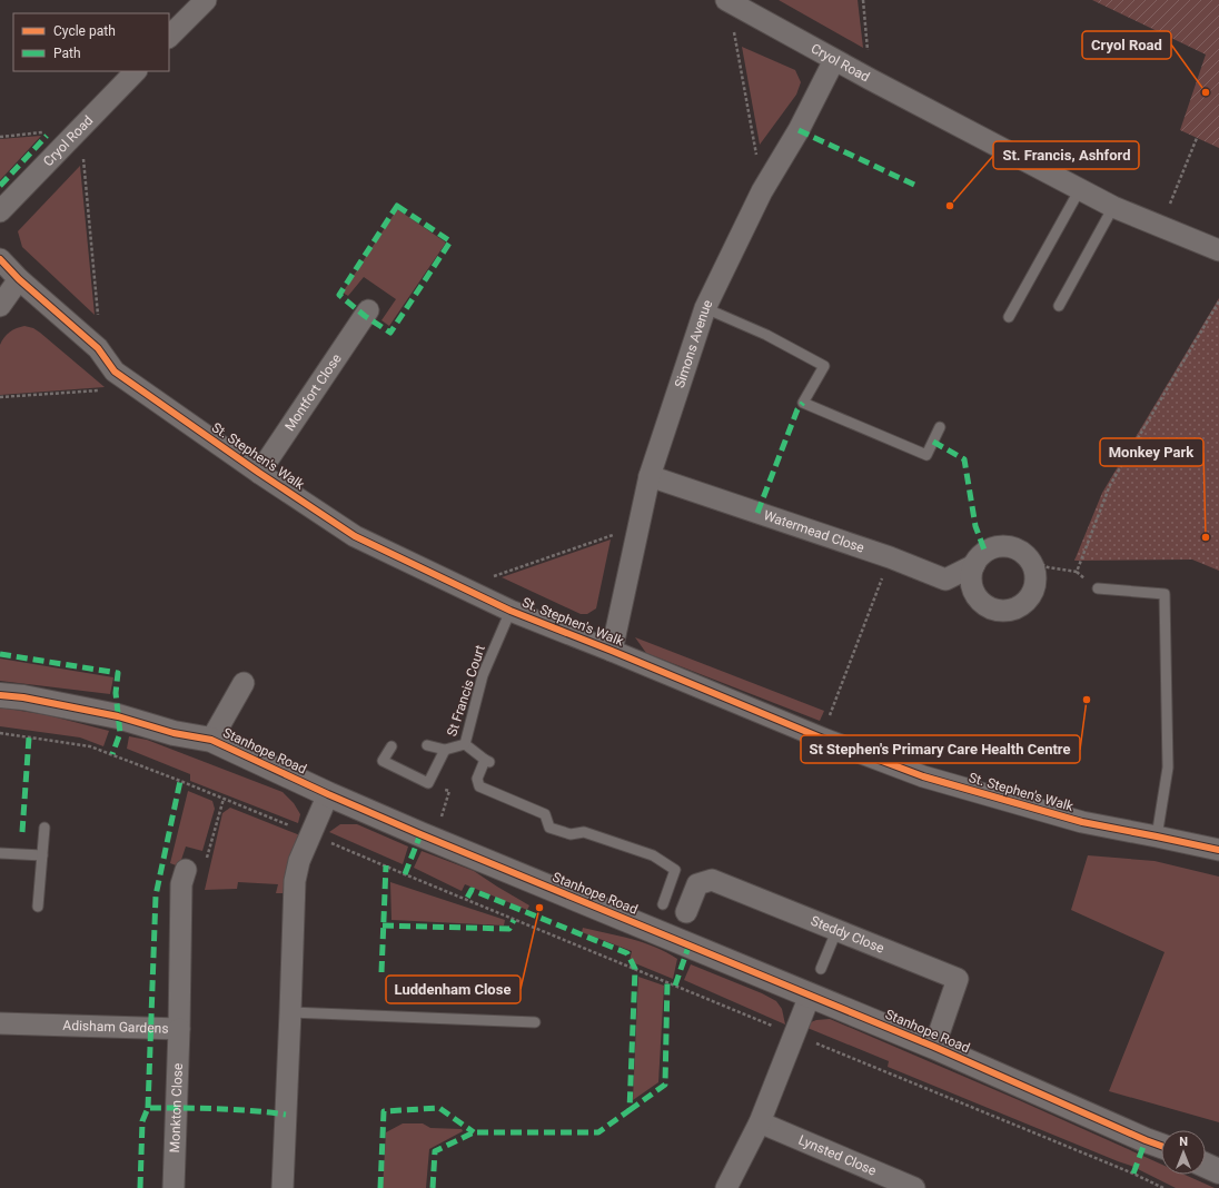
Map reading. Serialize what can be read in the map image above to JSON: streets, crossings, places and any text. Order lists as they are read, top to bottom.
{
  "streets": {
    "street": [
      "Cryol Road",
      "Simons Avenue",
      "Montfort Close",
      "St. Stephen's Walk",
      "Watermead Close",
      "Stanhope Road",
      "Steddy Close",
      "Adisham Gardens",
      "Monkton Close",
      "Lynsted Close"
    ],
    "lane": ["St Francis Court"]
  },
  "crossings": [
    ["Cryol Road", "Simons Avenue"],
    ["Simons Avenue", "St. Stephen's Walk"],
    ["Simons Avenue", "Watermead Close"],
    ["Montfort Close", "St. Stephen's Walk"],
    ["St. Stephen's Walk", "St Francis Court"],
    ["Stanhope Road", "Steddy Close"],
    ["Adisham Gardens", "Monkton Close"]
  ],
  "places": [
    "Cryol Road",
    "St. Francis, Ashford",
    "Monkey Park",
    "St Stephen's Primary Care Health Centre",
    "Luddenham Close"
  ],
  "legend": ["Cycle path", "Path"],
  "north": "top"
}
